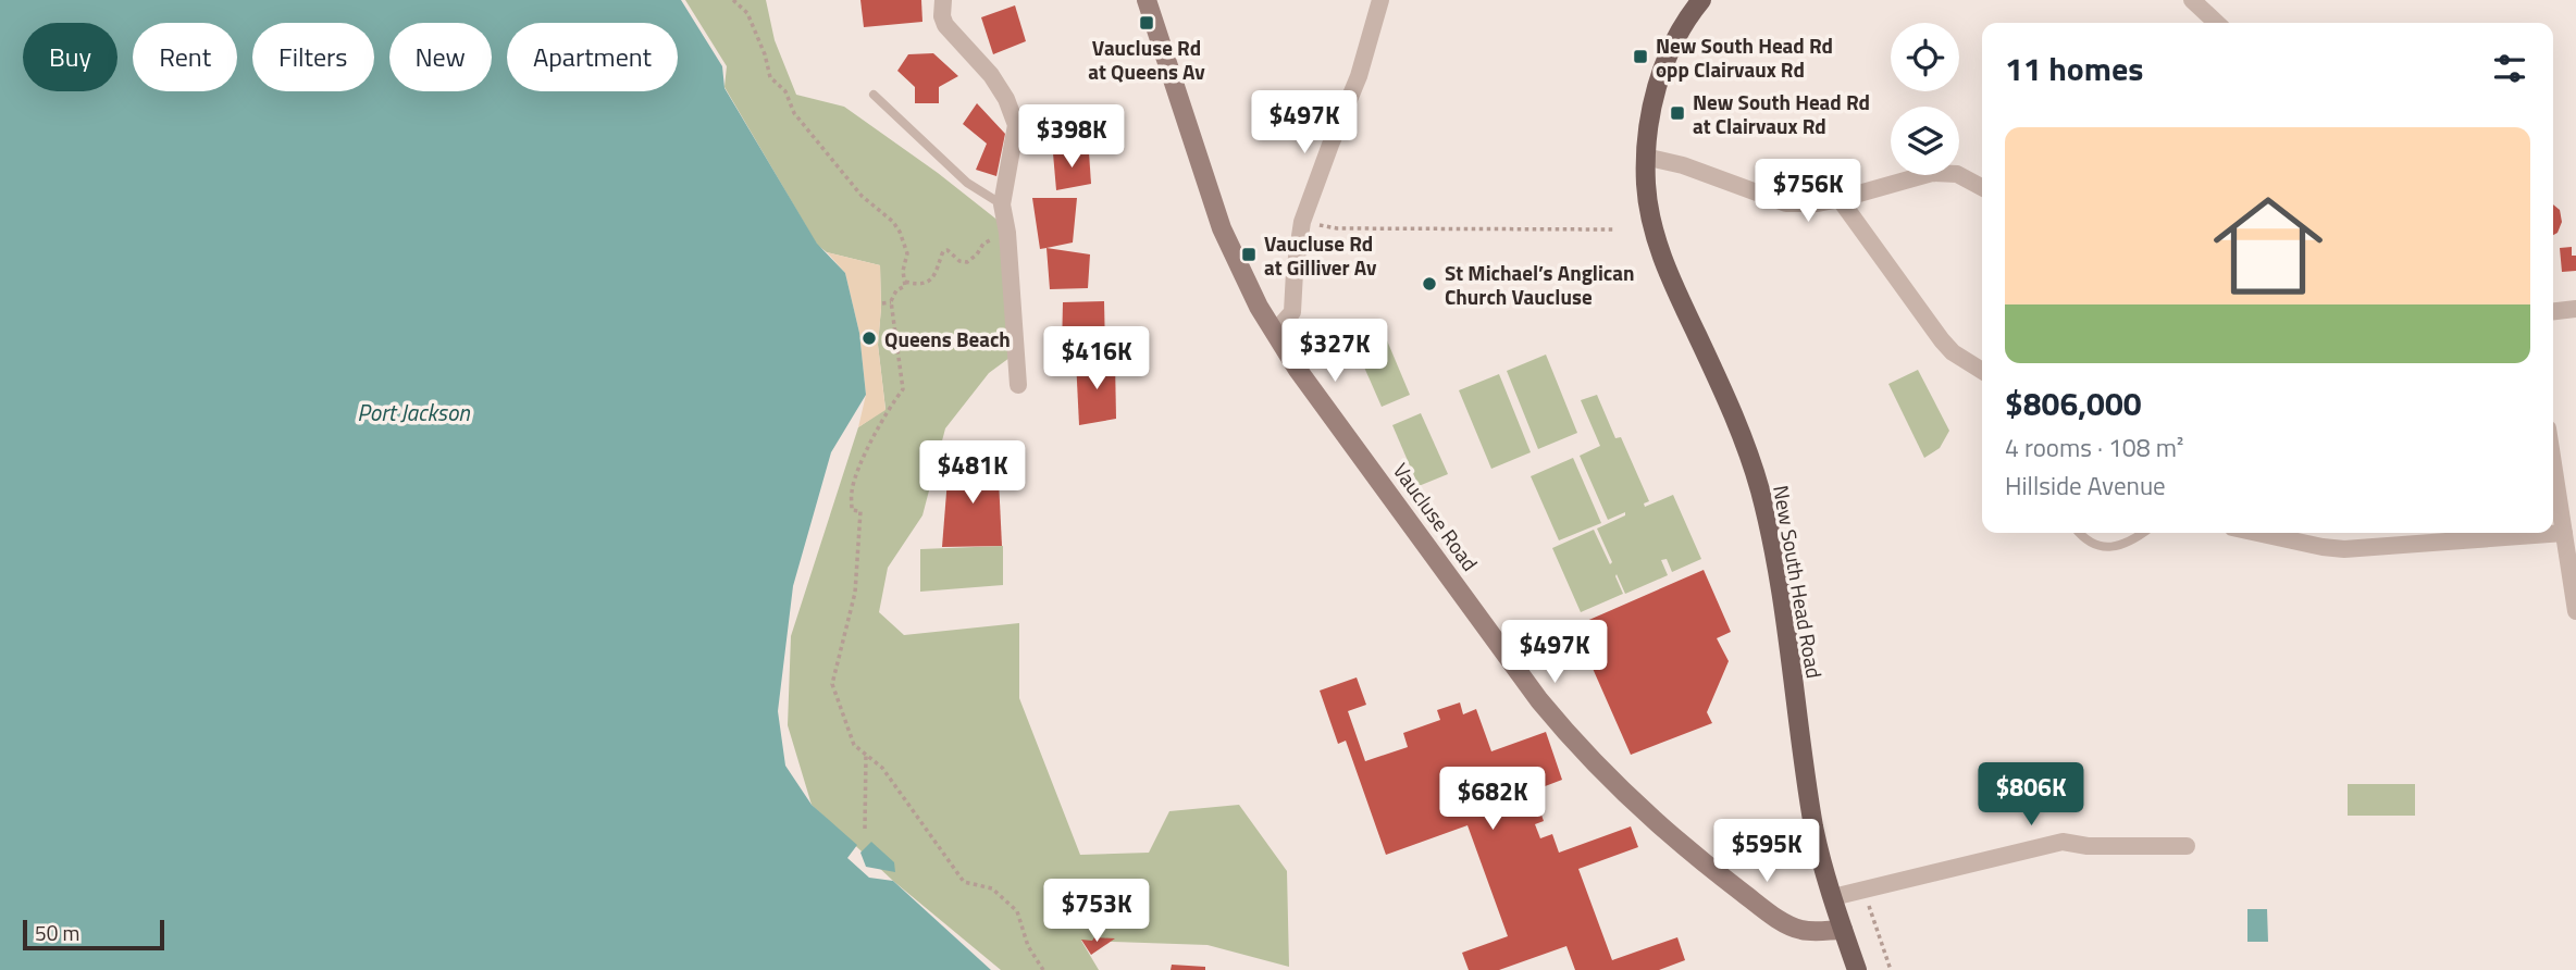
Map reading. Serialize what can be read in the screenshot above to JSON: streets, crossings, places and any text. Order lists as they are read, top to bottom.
{
  "streets": {
    "main road": ["New South Head Road"],
    "street": ["Vaucluse Road"]
  },
  "crossings": [
    ["Vaucluse Road", "New South Head Road"]
  ],
  "water": ["Port Jackson"],
  "places": {
    "transit": [
      "Vaucluse Rd at Queens Av",
      "New South Head Rd opp Clairvaux Rd",
      "New South Head Rd at Clairvaux Rd",
      "Vaucluse Rd at Gilliver Av"
    ],
    "other": ["St Michael’s Anglican Church Vaucluse", "Queens Beach"]
  },
  "scale_bar": "50 m",
  "page": {
    "chip": [
      "Buy",
      "Rent",
      "Filters",
      "New",
      "Apartment"
    ],
    "heading": "11 homes",
    "price": [
      "$497K",
      "$398K",
      "$756K",
      "$327K",
      "$416K",
      "$481K",
      "$497K",
      "$806K",
      "$682K",
      "$595K",
      "$753K"
    ],
    "list": [
      {
        "name": "$806,000",
        "note": "4 rooms · 108 m² · Hillside Avenue"
      }
    ],
    "scale": "50 m"
  }
}
